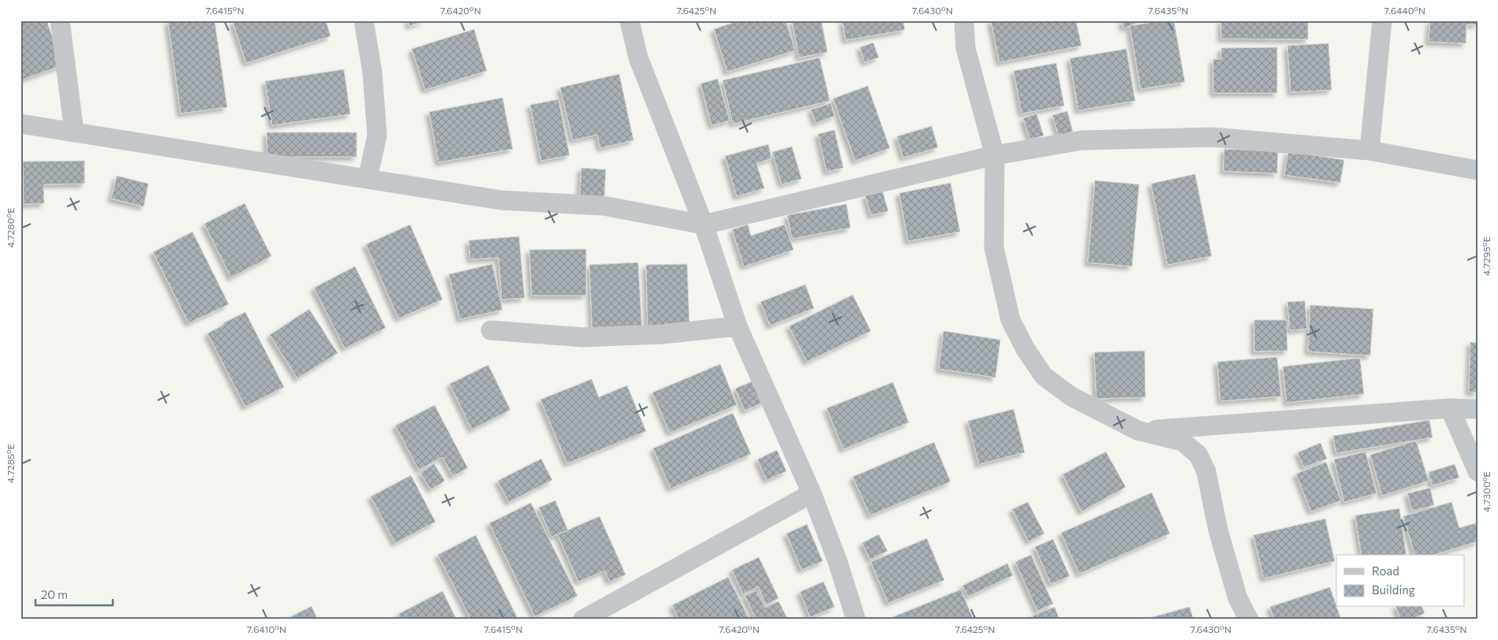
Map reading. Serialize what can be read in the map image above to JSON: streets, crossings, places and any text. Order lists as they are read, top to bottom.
{
  "legend": ["Road", "Building"],
  "scale_bar": "20 m",
  "coordinates": [
    "7.6415°N",
    "7.6420°N",
    "7.6425°N",
    "7.6430°N",
    "7.6435°N",
    "7.6440°N",
    "4.7280°E",
    "4.7295°E",
    "4.7285°E",
    "4.7300°E",
    "7.6410°N"
  ]
}
